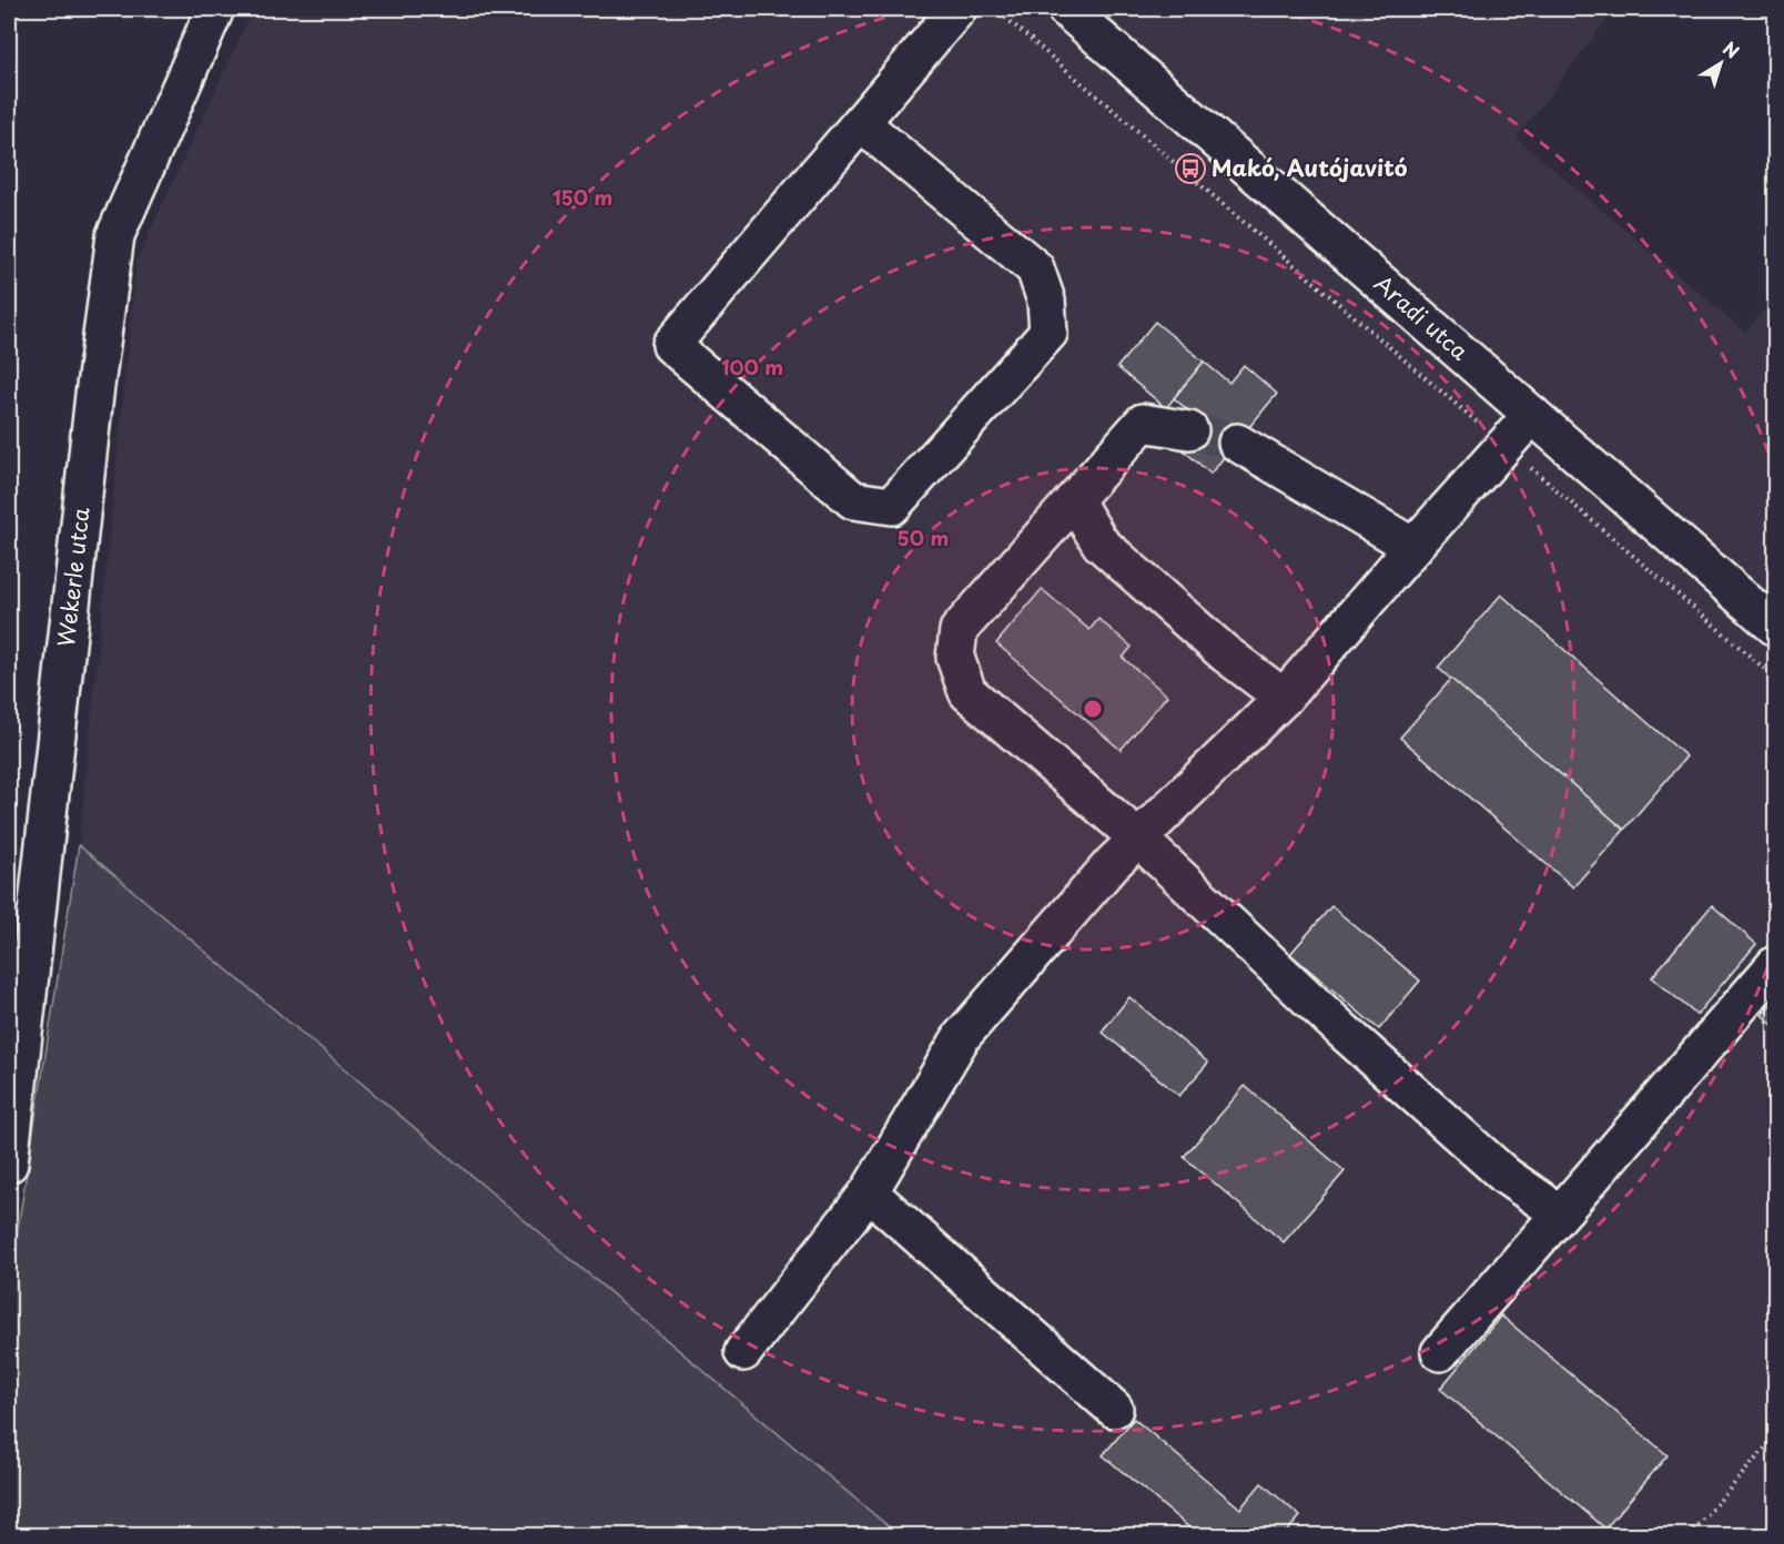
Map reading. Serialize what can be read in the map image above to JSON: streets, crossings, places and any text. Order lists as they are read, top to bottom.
{
  "streets": {
    "street": ["Aradi utca", "Wekerle utca"]
  },
  "places": {
    "bus stop": ["Makó, Autójavitó"]
  },
  "north": "top right",
  "rings": ["150 m", "100 m", "50 m"]
}
